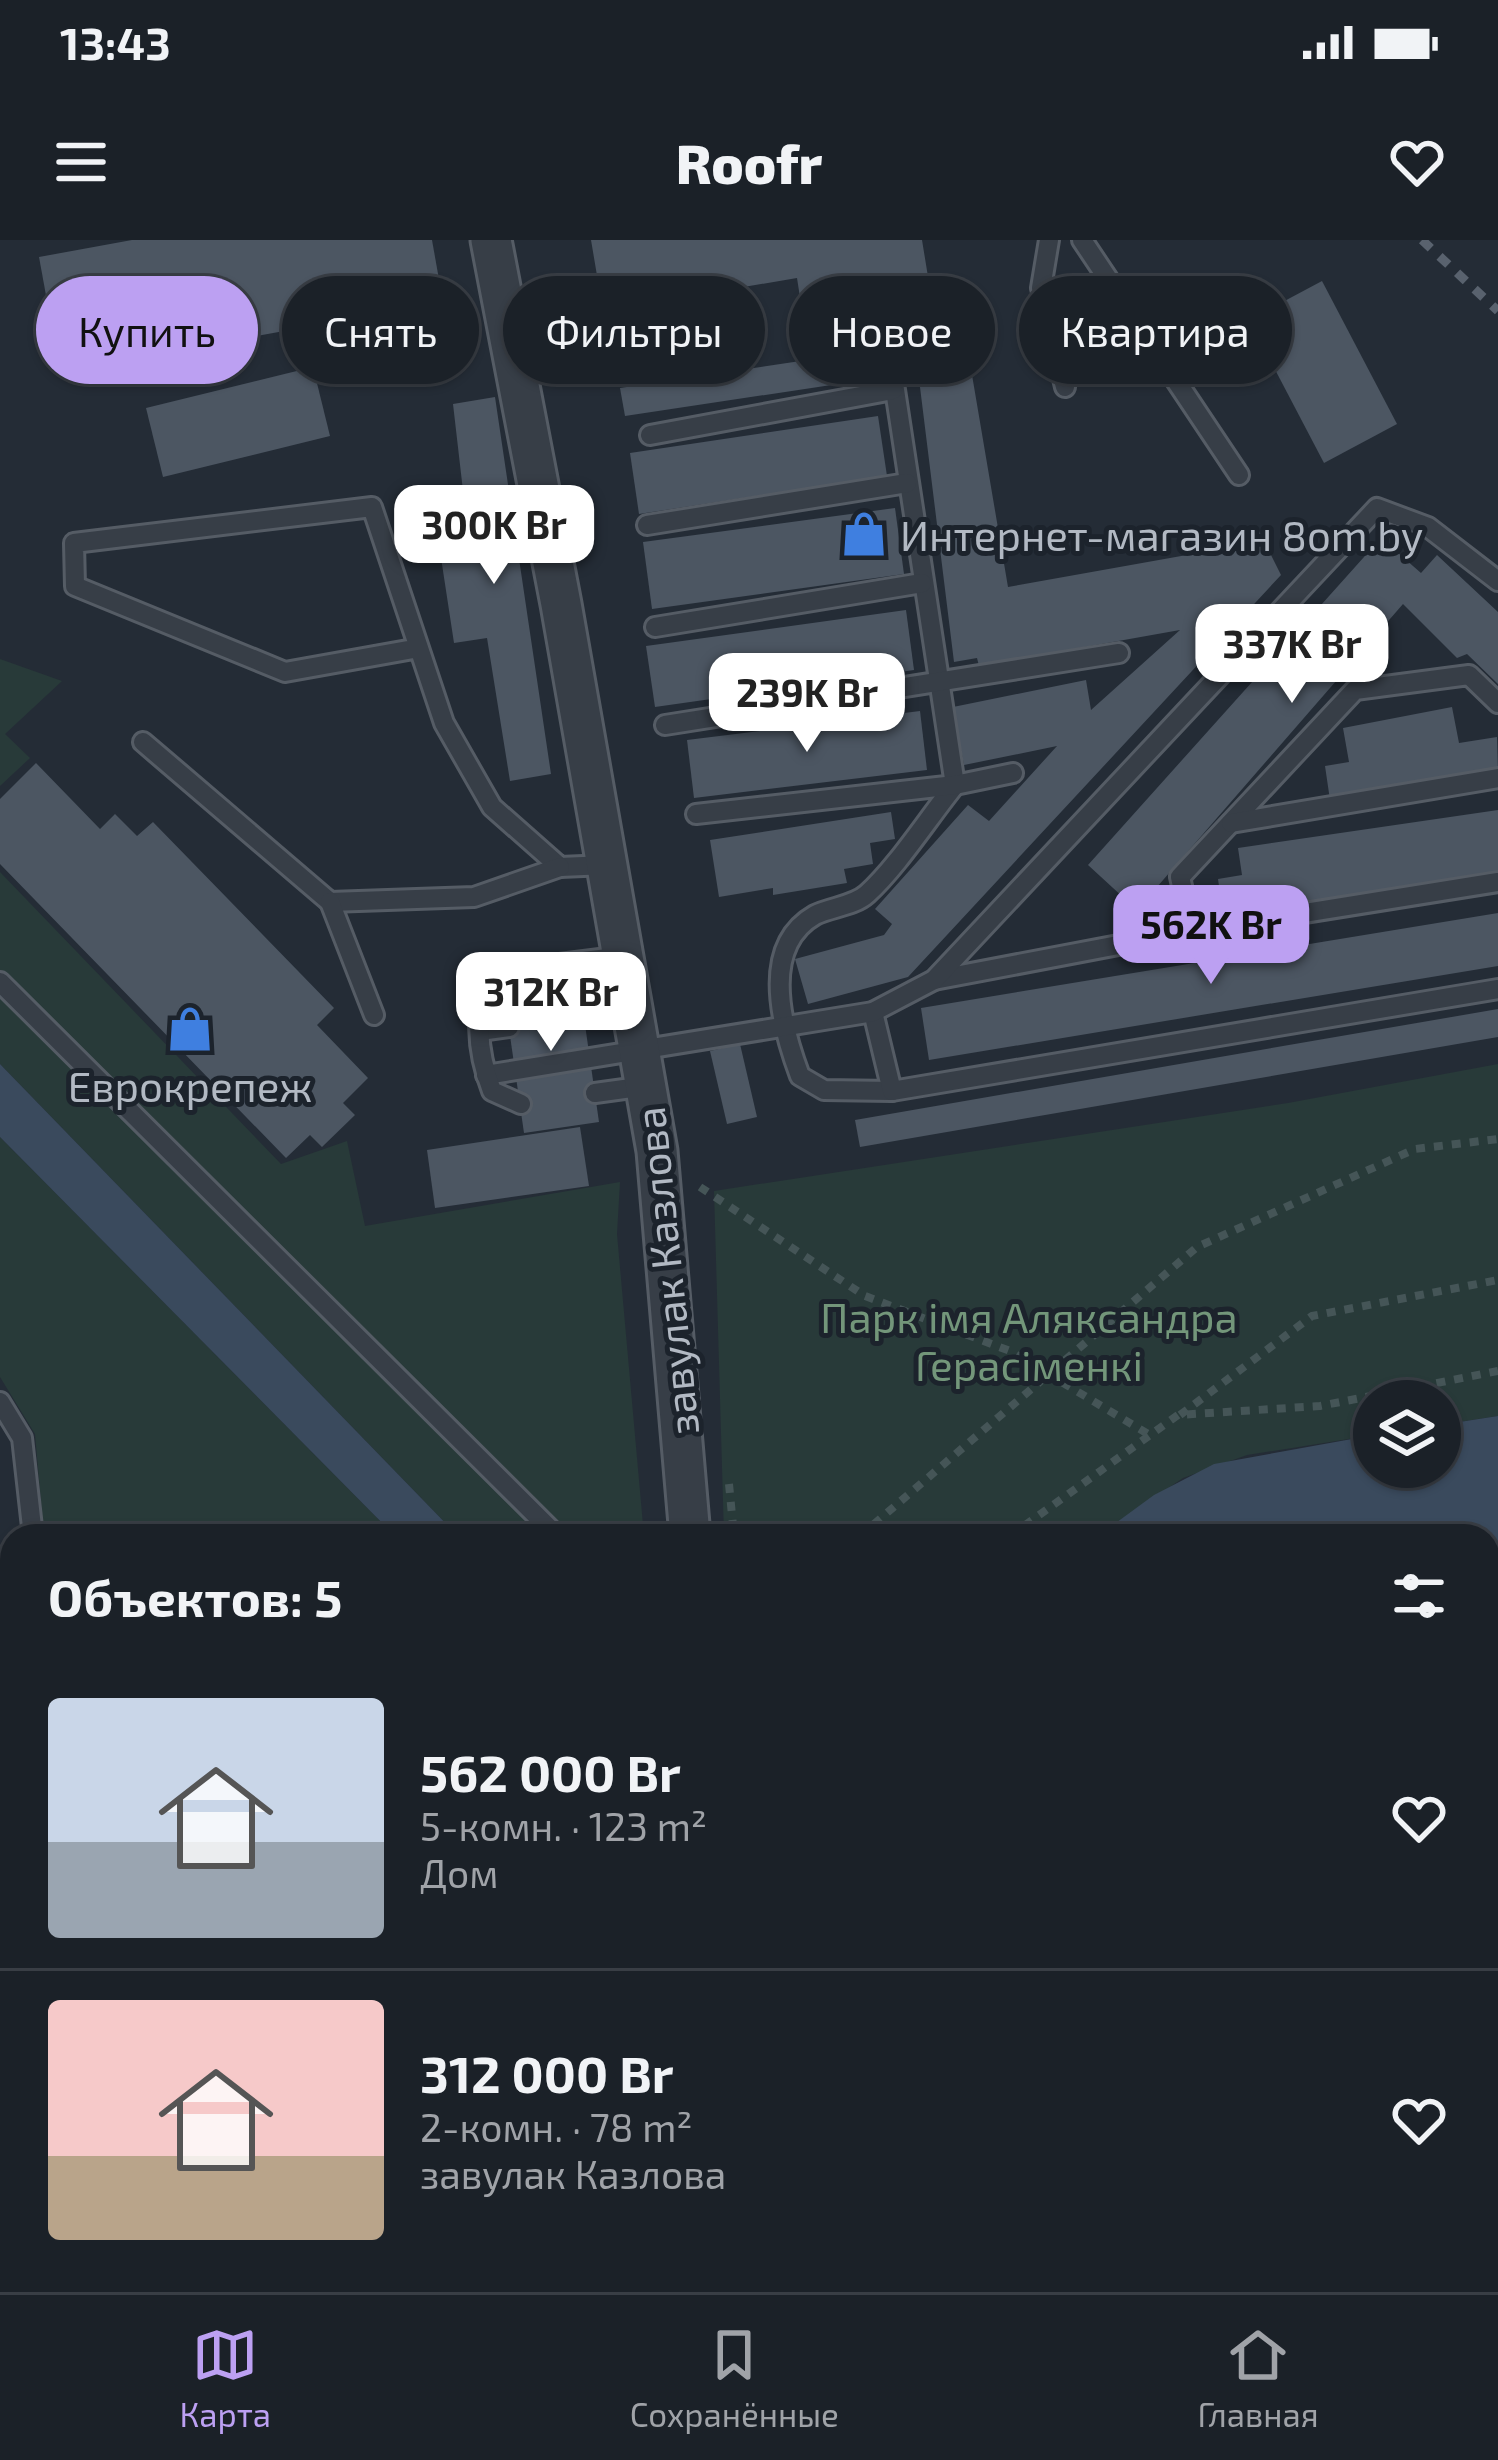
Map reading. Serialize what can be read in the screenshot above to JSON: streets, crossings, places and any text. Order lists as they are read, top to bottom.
{
  "streets": {
    "street": ["завулак Казлова"]
  },
  "parks": ["Парк імя Аляксандра Герасіменкі"],
  "places": {
    "shop": ["Интернет-магазин 8om.by", "Еврокрепеж"]
  },
  "page": {
    "status": "13:43",
    "header": "Roofr",
    "chip": [
      "Купить",
      "Снять",
      "Фильтры",
      "Новое",
      "Квартира"
    ],
    "price": [
      "300K Br",
      "337K Br",
      "239K Br",
      "562K Br",
      "312K Br"
    ],
    "heading": "Объектов: 5",
    "list": [
      {
        "name": "562 000 Br",
        "note": "5-комн. · 123 m² · Дом"
      },
      {
        "name": "312 000 Br",
        "note": "2-комн. · 78 m² · завулак Казлова"
      }
    ],
    "tabs": ["Карта", "Сохранённые", "Главная"]
  }
}
